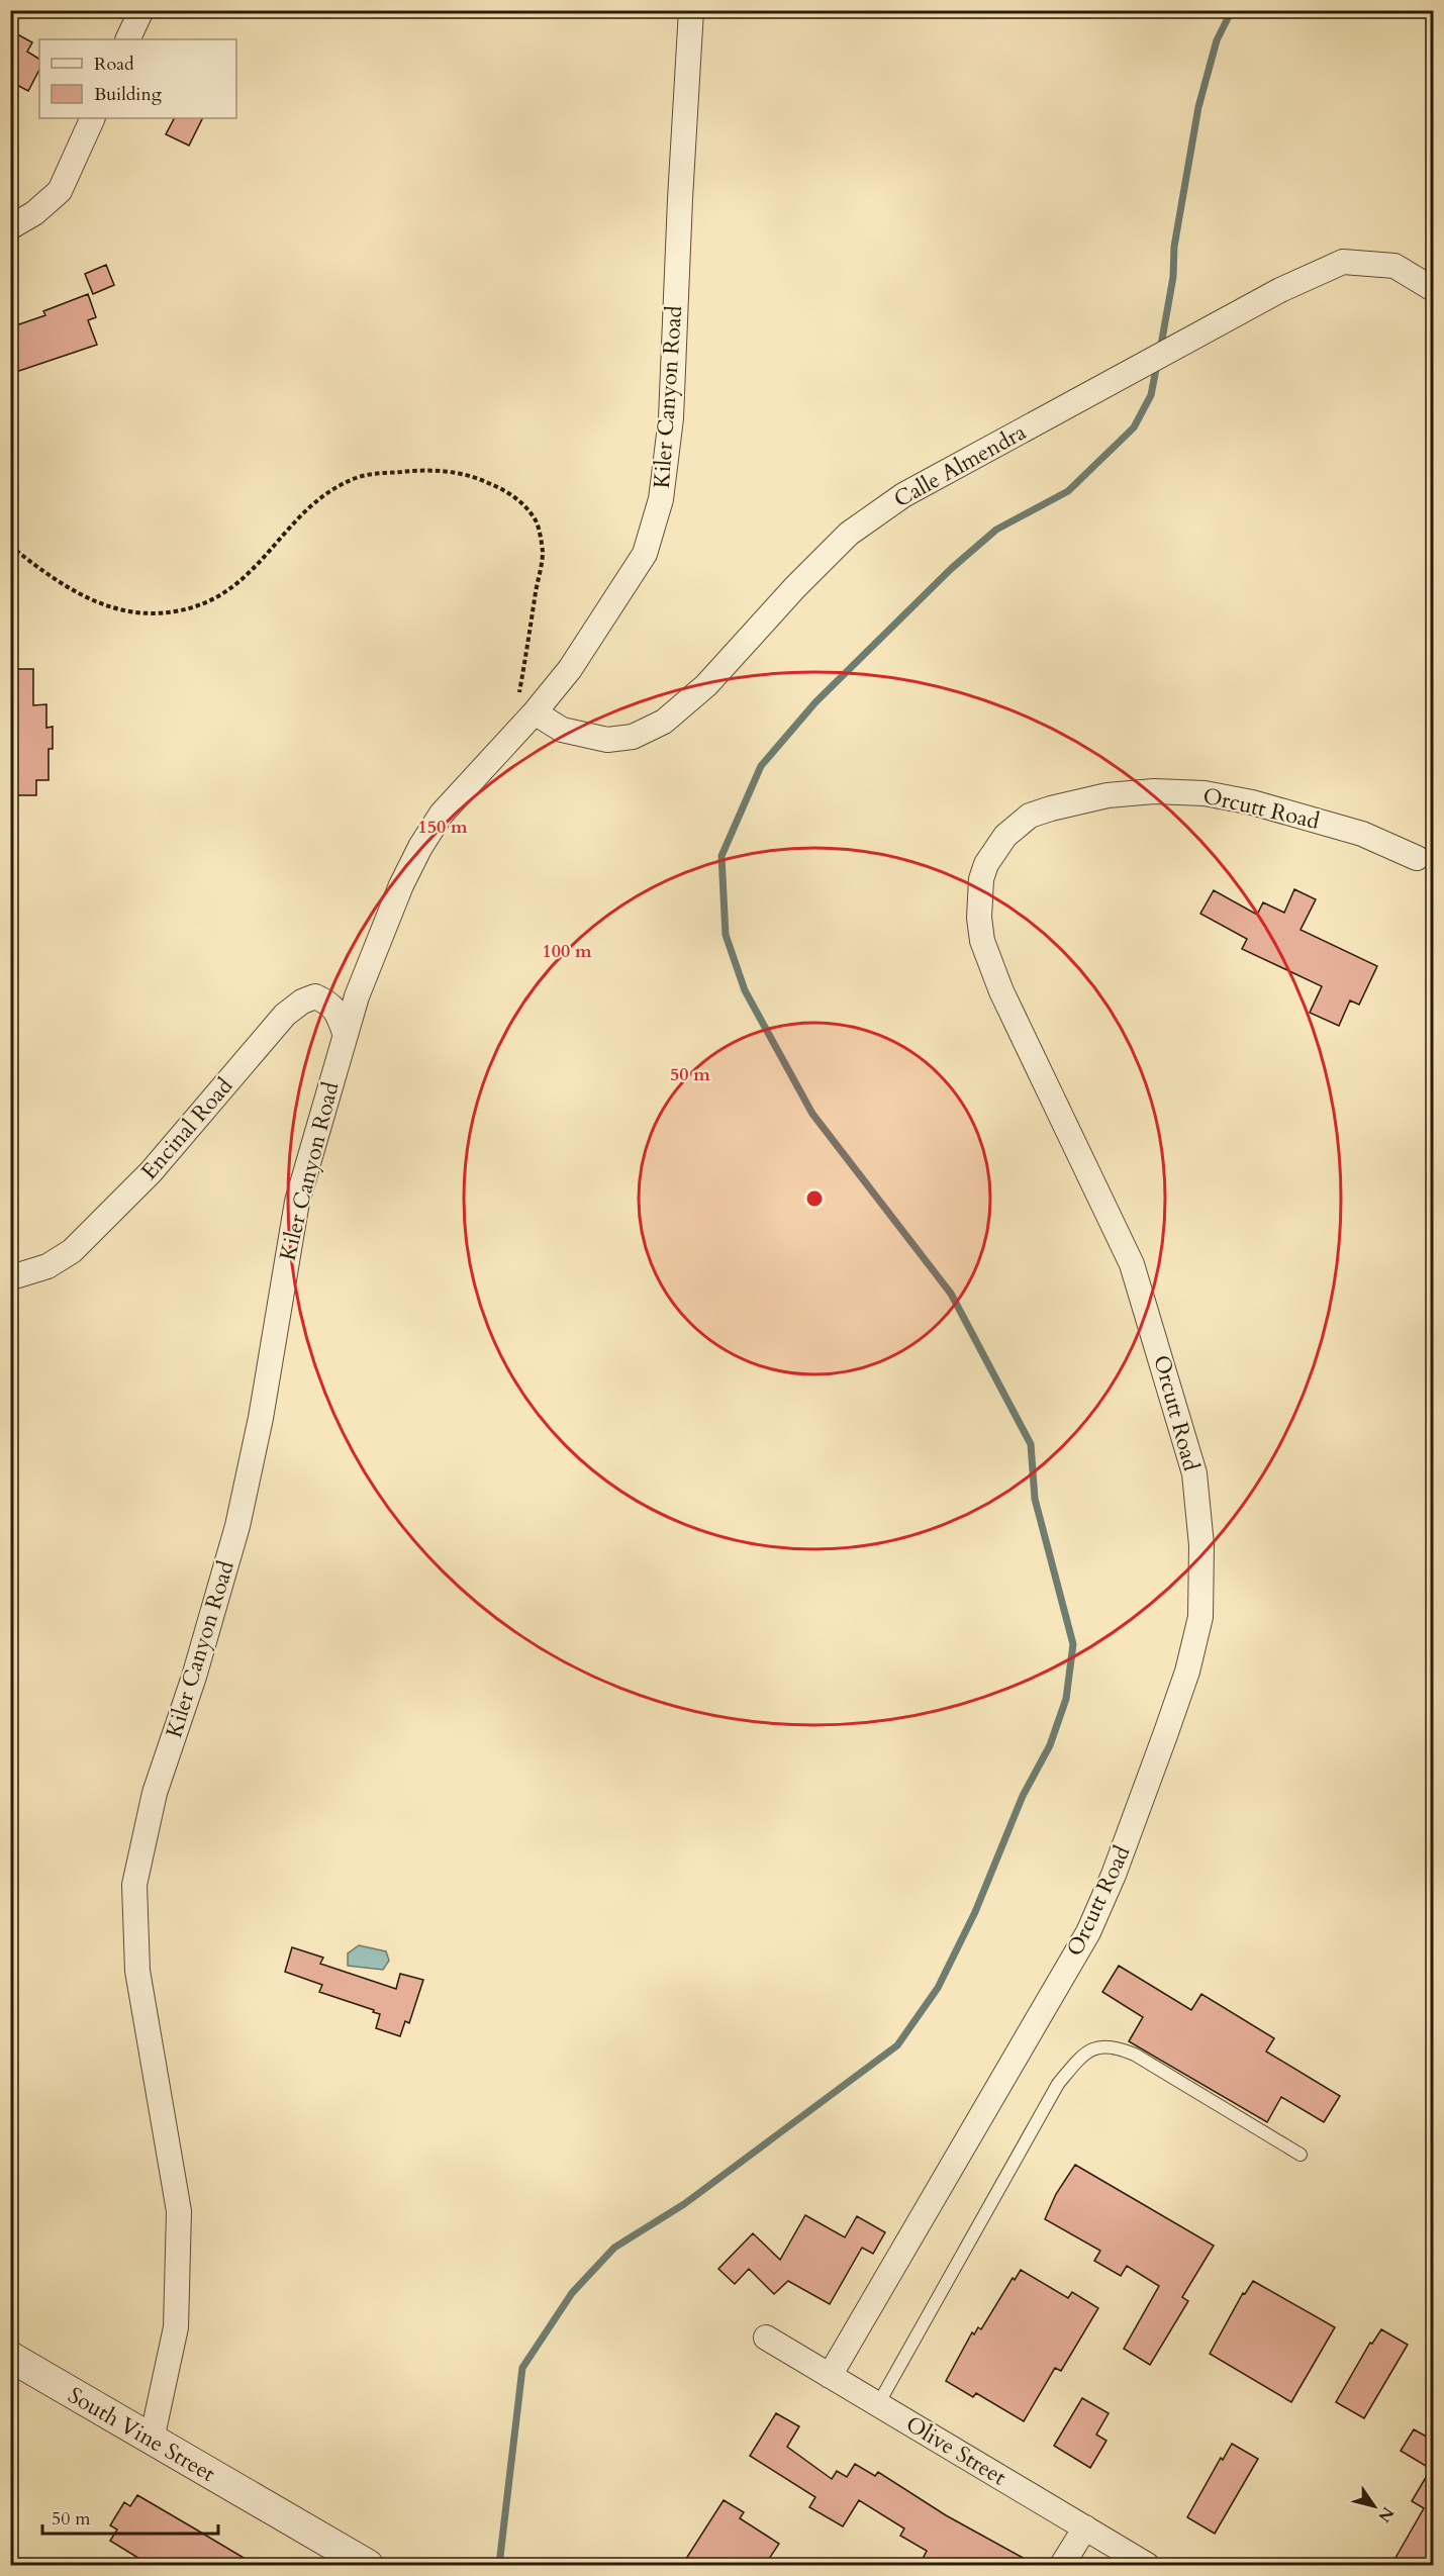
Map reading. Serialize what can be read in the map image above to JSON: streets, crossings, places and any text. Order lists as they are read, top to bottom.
{
  "streets": {
    "street": [
      "Kiler Canyon Road",
      "Calle Almendra",
      "Orcutt Road",
      "Encinal Road",
      "South Vine Street",
      "Olive Street"
    ]
  },
  "crossings": [
    ["Kiler Canyon Road", "Calle Almendra"],
    ["Kiler Canyon Road", "Encinal Road"],
    ["Kiler Canyon Road", "South Vine Street"],
    ["Orcutt Road", "Olive Street"]
  ],
  "legend": ["Road", "Building"],
  "scale_bar": "50 m",
  "north": "bottom right",
  "rings": ["150 m", "100 m", "50 m"]
}
